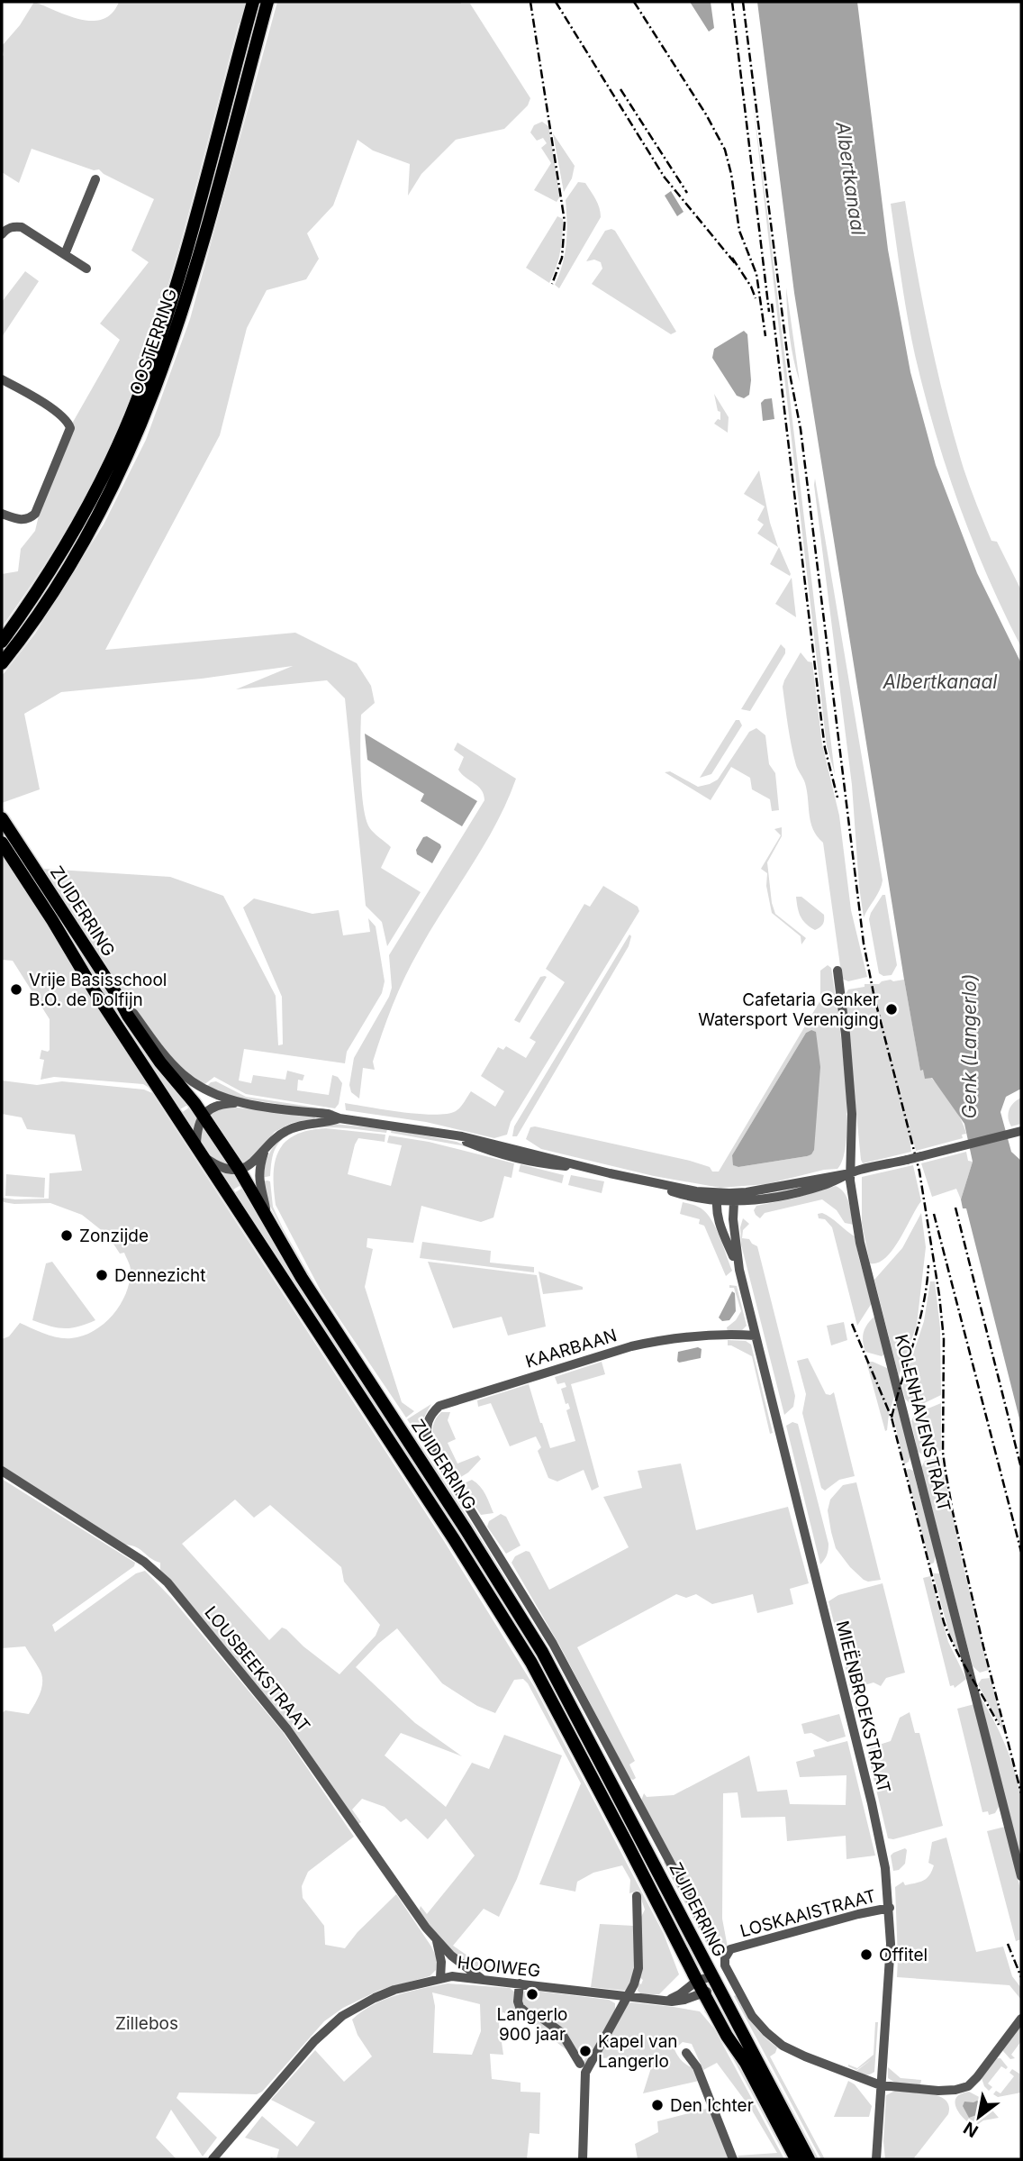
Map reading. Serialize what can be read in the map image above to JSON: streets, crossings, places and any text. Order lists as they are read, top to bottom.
{
  "streets": {
    "main road": ["OOSTERRING", "ZUIDERRING"],
    "street": [
      "KAARBAAN",
      "KOLENHAVENSTRAAT",
      "LOUSBEEKSTRAAT",
      "MIEËNBROEKSTRAAT",
      "LOSKAAISTRAAT",
      "HOOIWEG"
    ]
  },
  "crossings": [
    ["ZUIDERRING", "KAARBAAN"],
    ["ZUIDERRING", "HOOIWEG"],
    ["KAARBAAN", "MIEËNBROEKSTRAAT"],
    ["LOUSBEEKSTRAAT", "HOOIWEG"],
    ["MIEËNBROEKSTRAAT", "LOSKAAISTRAAT"]
  ],
  "water": ["Albertkanaal", "Genk (Langerlo)"],
  "parks": ["Zillebos"],
  "places": [
    "Vrije Basisschool B.O. de Dolfijn",
    "Cafetaria Genker Watersport Vereniging",
    "Zonzijde",
    "Dennezicht",
    "Offitel",
    "Langerlo 900 jaar",
    "Kapel van Langerlo",
    "Den Ichter"
  ],
  "north": "bottom left"
}
